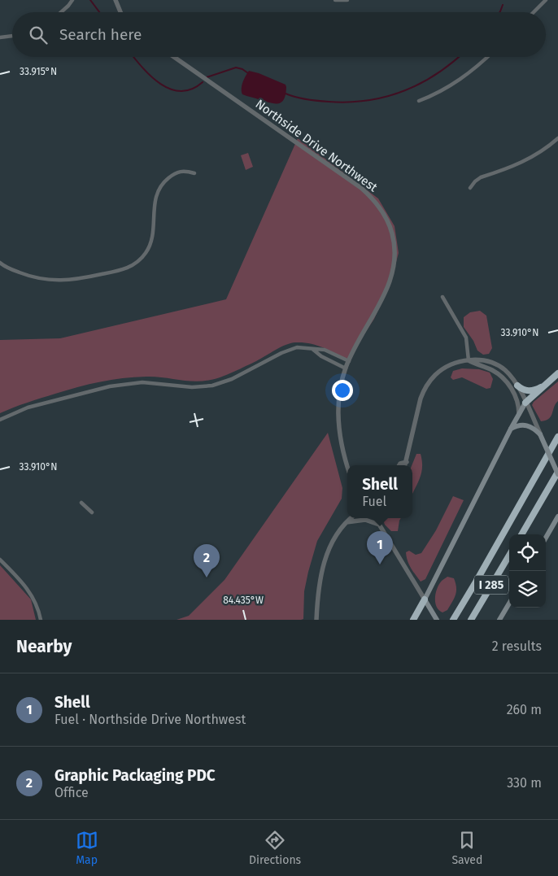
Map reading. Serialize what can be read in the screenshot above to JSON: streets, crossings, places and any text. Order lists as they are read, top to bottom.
{
  "streets": {
    "highway": ["I 285"],
    "street": ["Northside Drive Northwest"]
  },
  "page": {
    "search": "Search here",
    "popup": ["Shell", "Fuel"],
    "pins": ["1", "2"],
    "heading": ["Nearby", "2 results"],
    "list": [
      {
        "mark": "1",
        "name": "Shell",
        "note": "Fuel · Northside Drive Northwest",
        "value": "260 m"
      },
      {
        "mark": "2",
        "name": "Graphic Packaging PDC",
        "note": "Office",
        "value": "330 m"
      }
    ],
    "nav": ["Map", "Directions", "Saved"]
  },
  "coordinates": ["33.915°N", "33.910°N", "84.435°W"]
}
